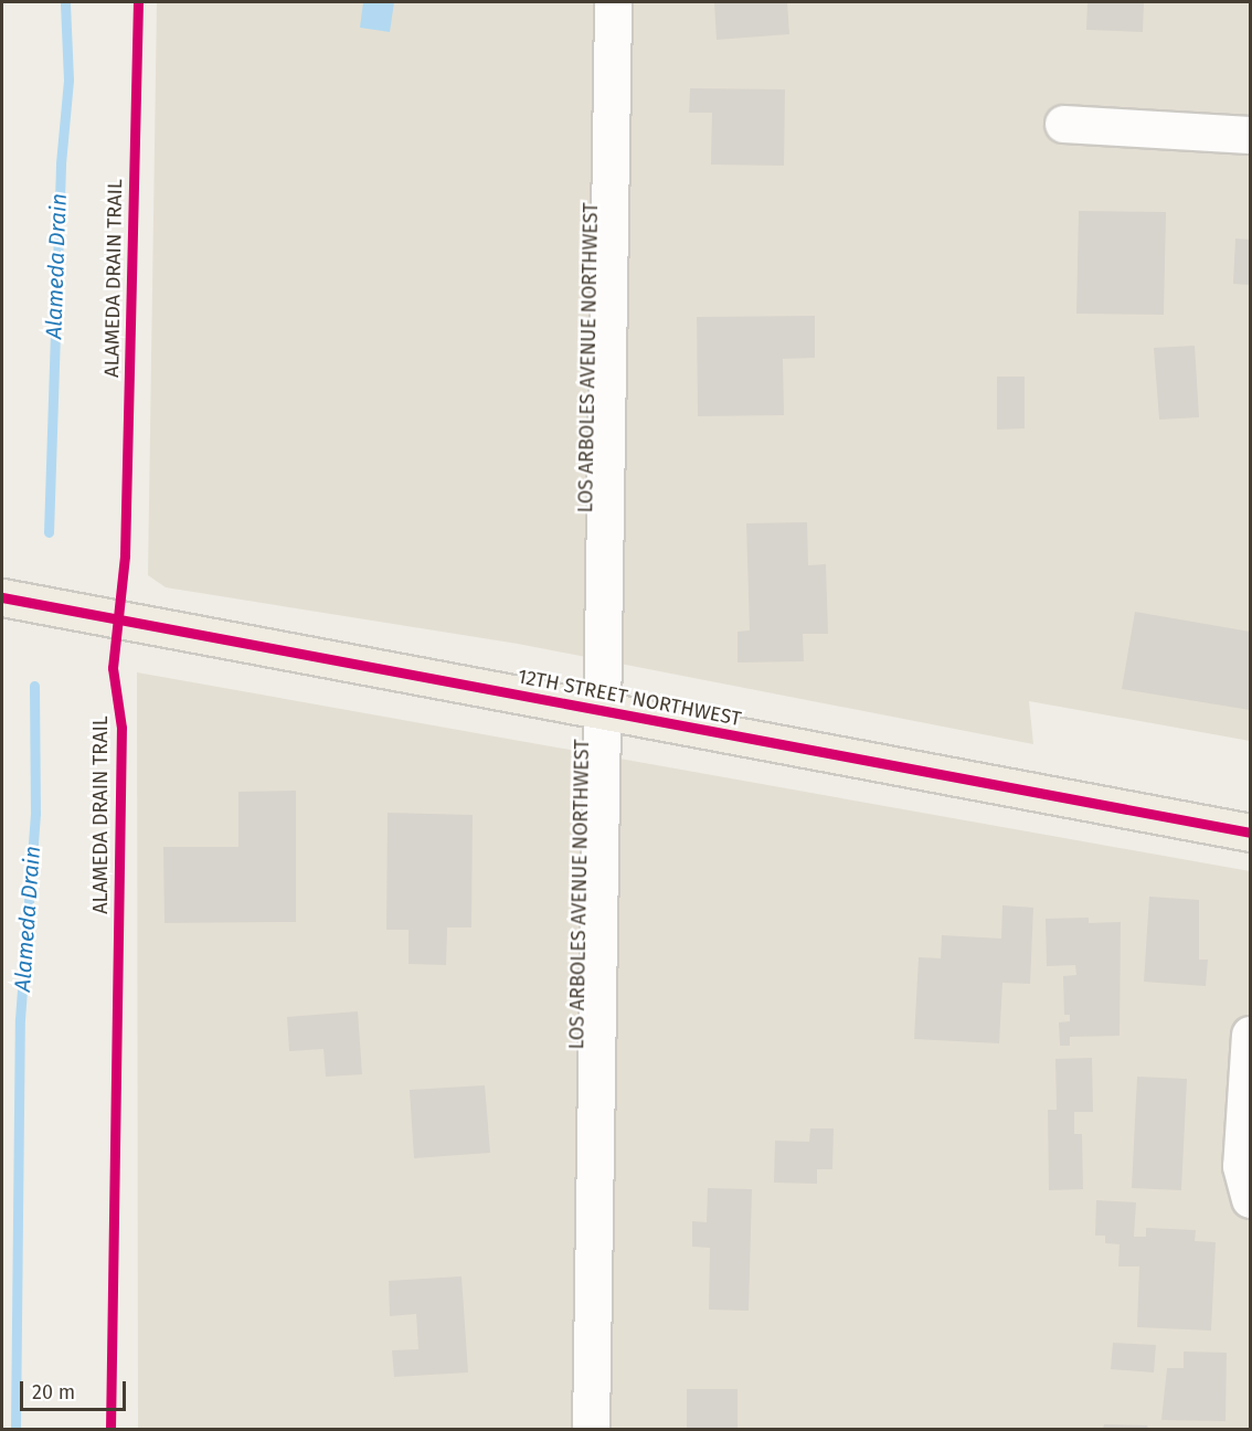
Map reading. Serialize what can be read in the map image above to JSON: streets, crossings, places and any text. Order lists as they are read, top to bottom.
{
  "streets": {
    "main road": ["12TH STREET NORTHWEST"],
    "street": ["LOS ARBOLES AVENUE NORTHWEST"],
    "cycle path": ["ALAMEDA DRAIN TRAIL"]
  },
  "crossings": [
    ["LOS ARBOLES AVENUE NORTHWEST", "12TH STREET NORTHWEST"]
  ],
  "water": ["Alameda Drain"],
  "scale_bar": "20 m"
}
